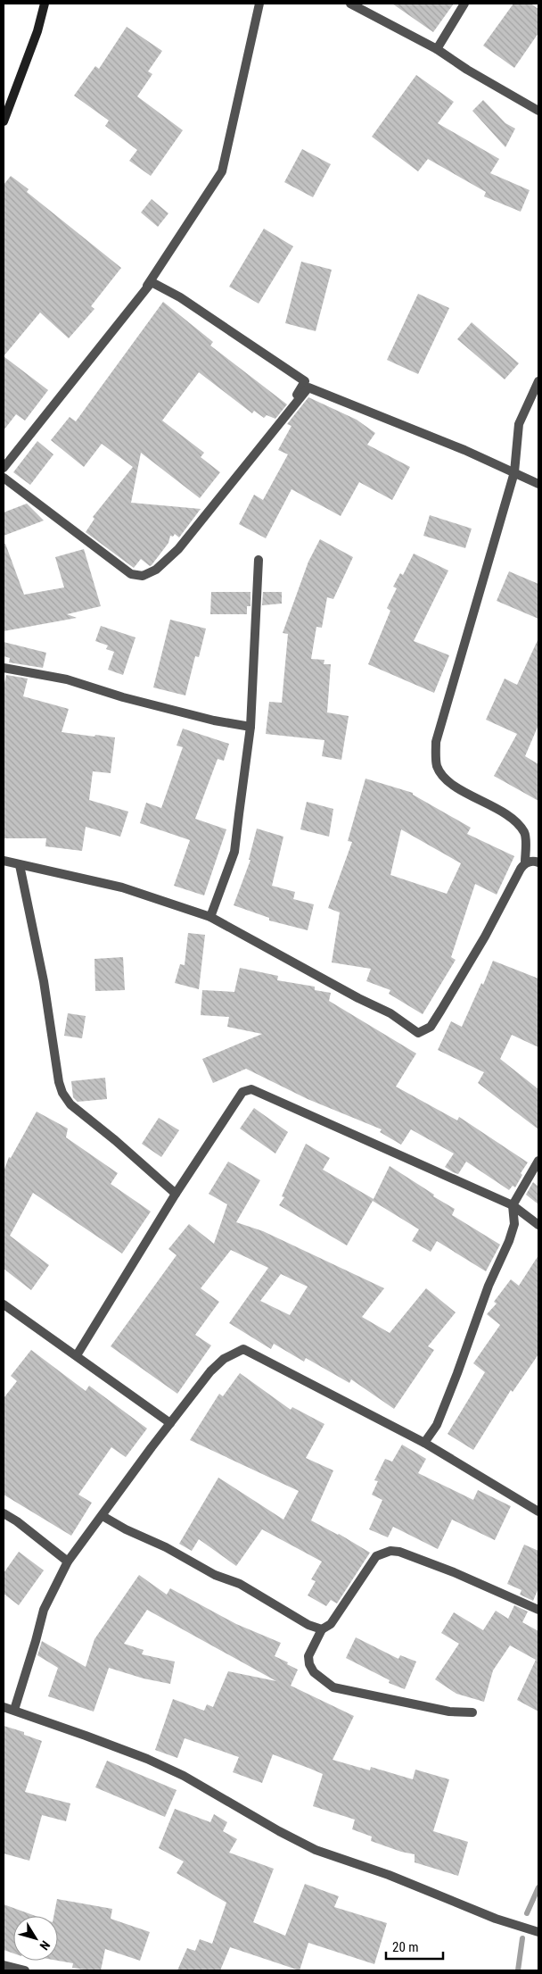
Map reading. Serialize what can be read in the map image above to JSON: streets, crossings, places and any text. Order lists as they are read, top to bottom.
{
  "scale_bar": "20 m",
  "north": "bottom right"
}
